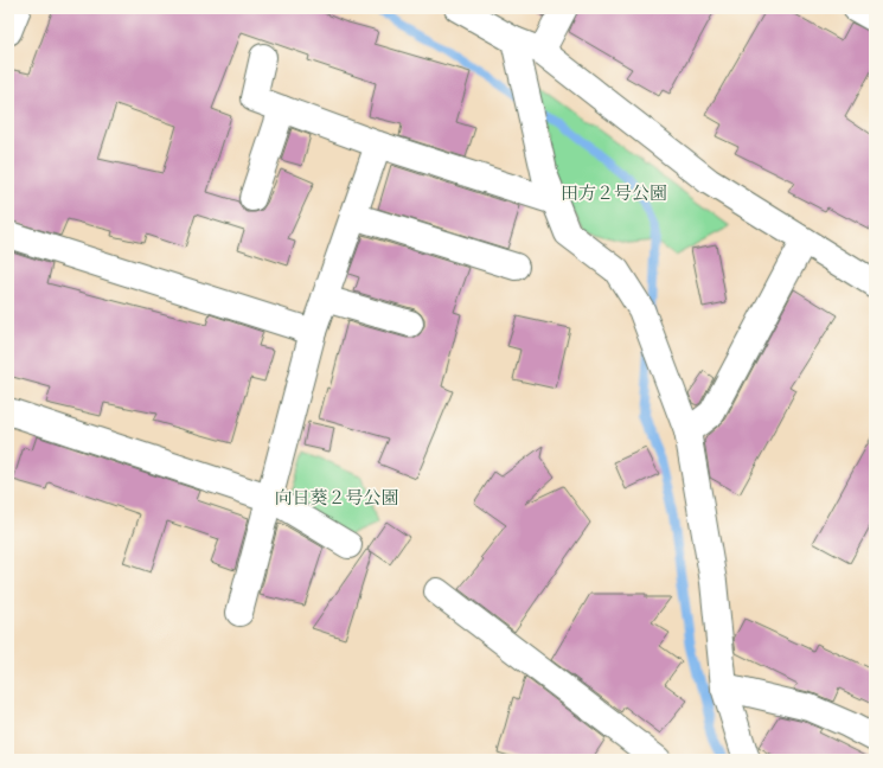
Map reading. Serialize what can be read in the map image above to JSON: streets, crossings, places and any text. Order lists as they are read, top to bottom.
{
  "parks": ["田方２号公園", "向日葵２号公園"]
}
